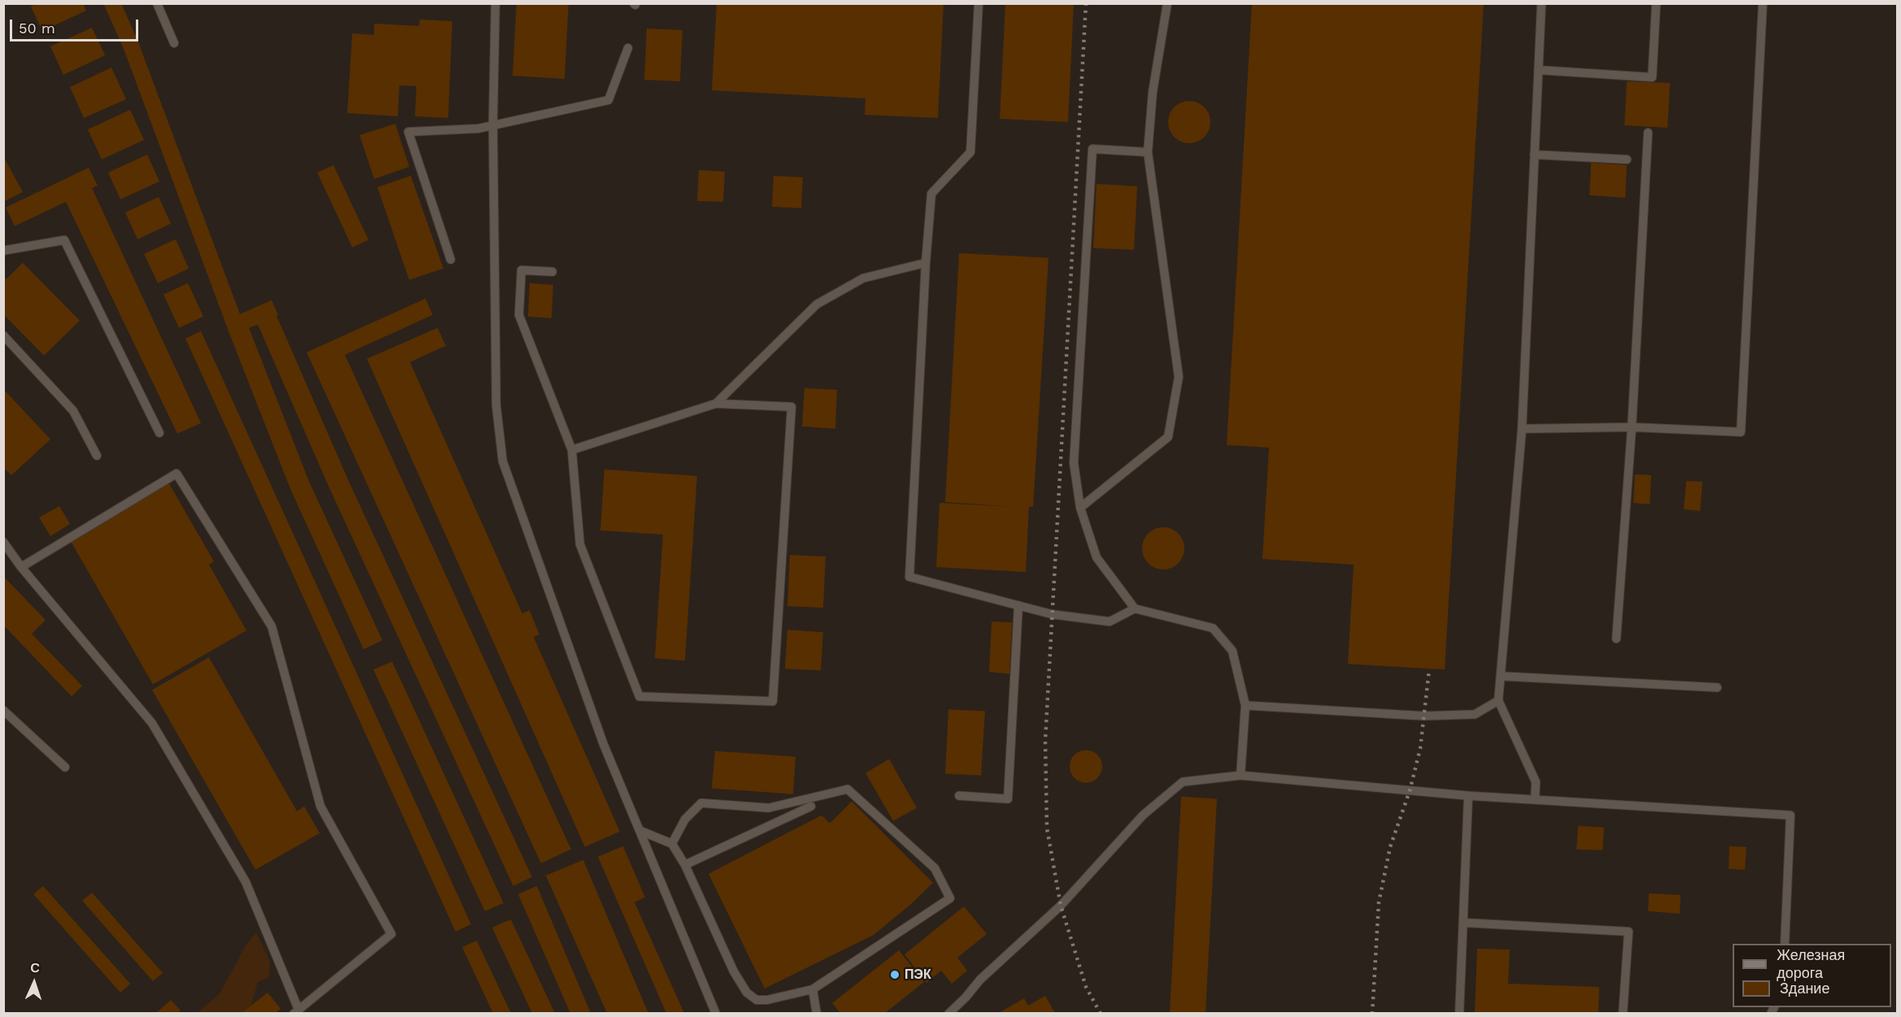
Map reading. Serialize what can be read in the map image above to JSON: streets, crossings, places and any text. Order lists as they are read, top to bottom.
{
  "places": ["ПЭК"],
  "legend": ["Железная дорога", "Здание"],
  "scale_bar": "50 m",
  "north": "top"
}
